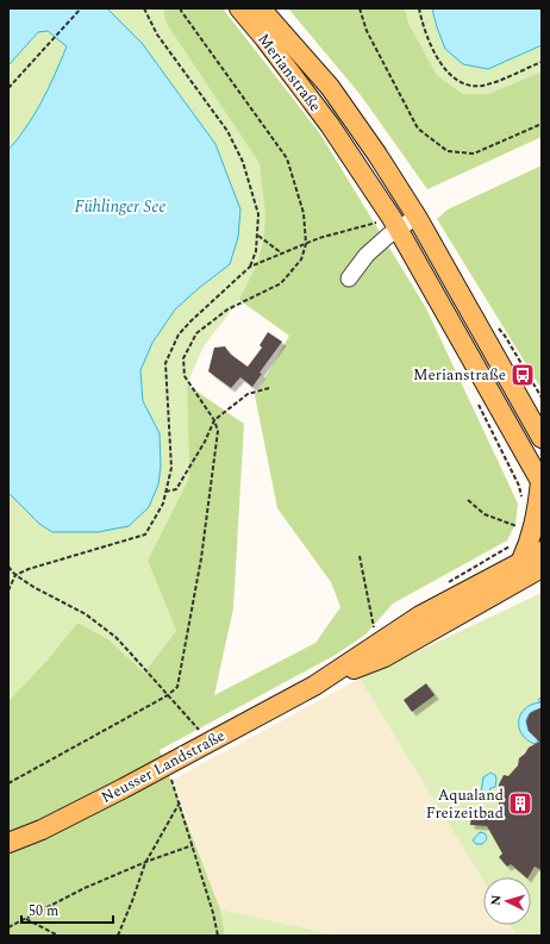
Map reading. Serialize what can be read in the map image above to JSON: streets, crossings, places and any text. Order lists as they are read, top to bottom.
{
  "streets": {
    "main road": ["Merianstraße", "Neusser Landstraße"]
  },
  "water": ["Fühlinger See"],
  "places": {
    "bus stop": ["Merianstraße"],
    "building": ["Aqualand Freizeitbad"]
  },
  "scale_bar": "50 m",
  "north": "left"
}
